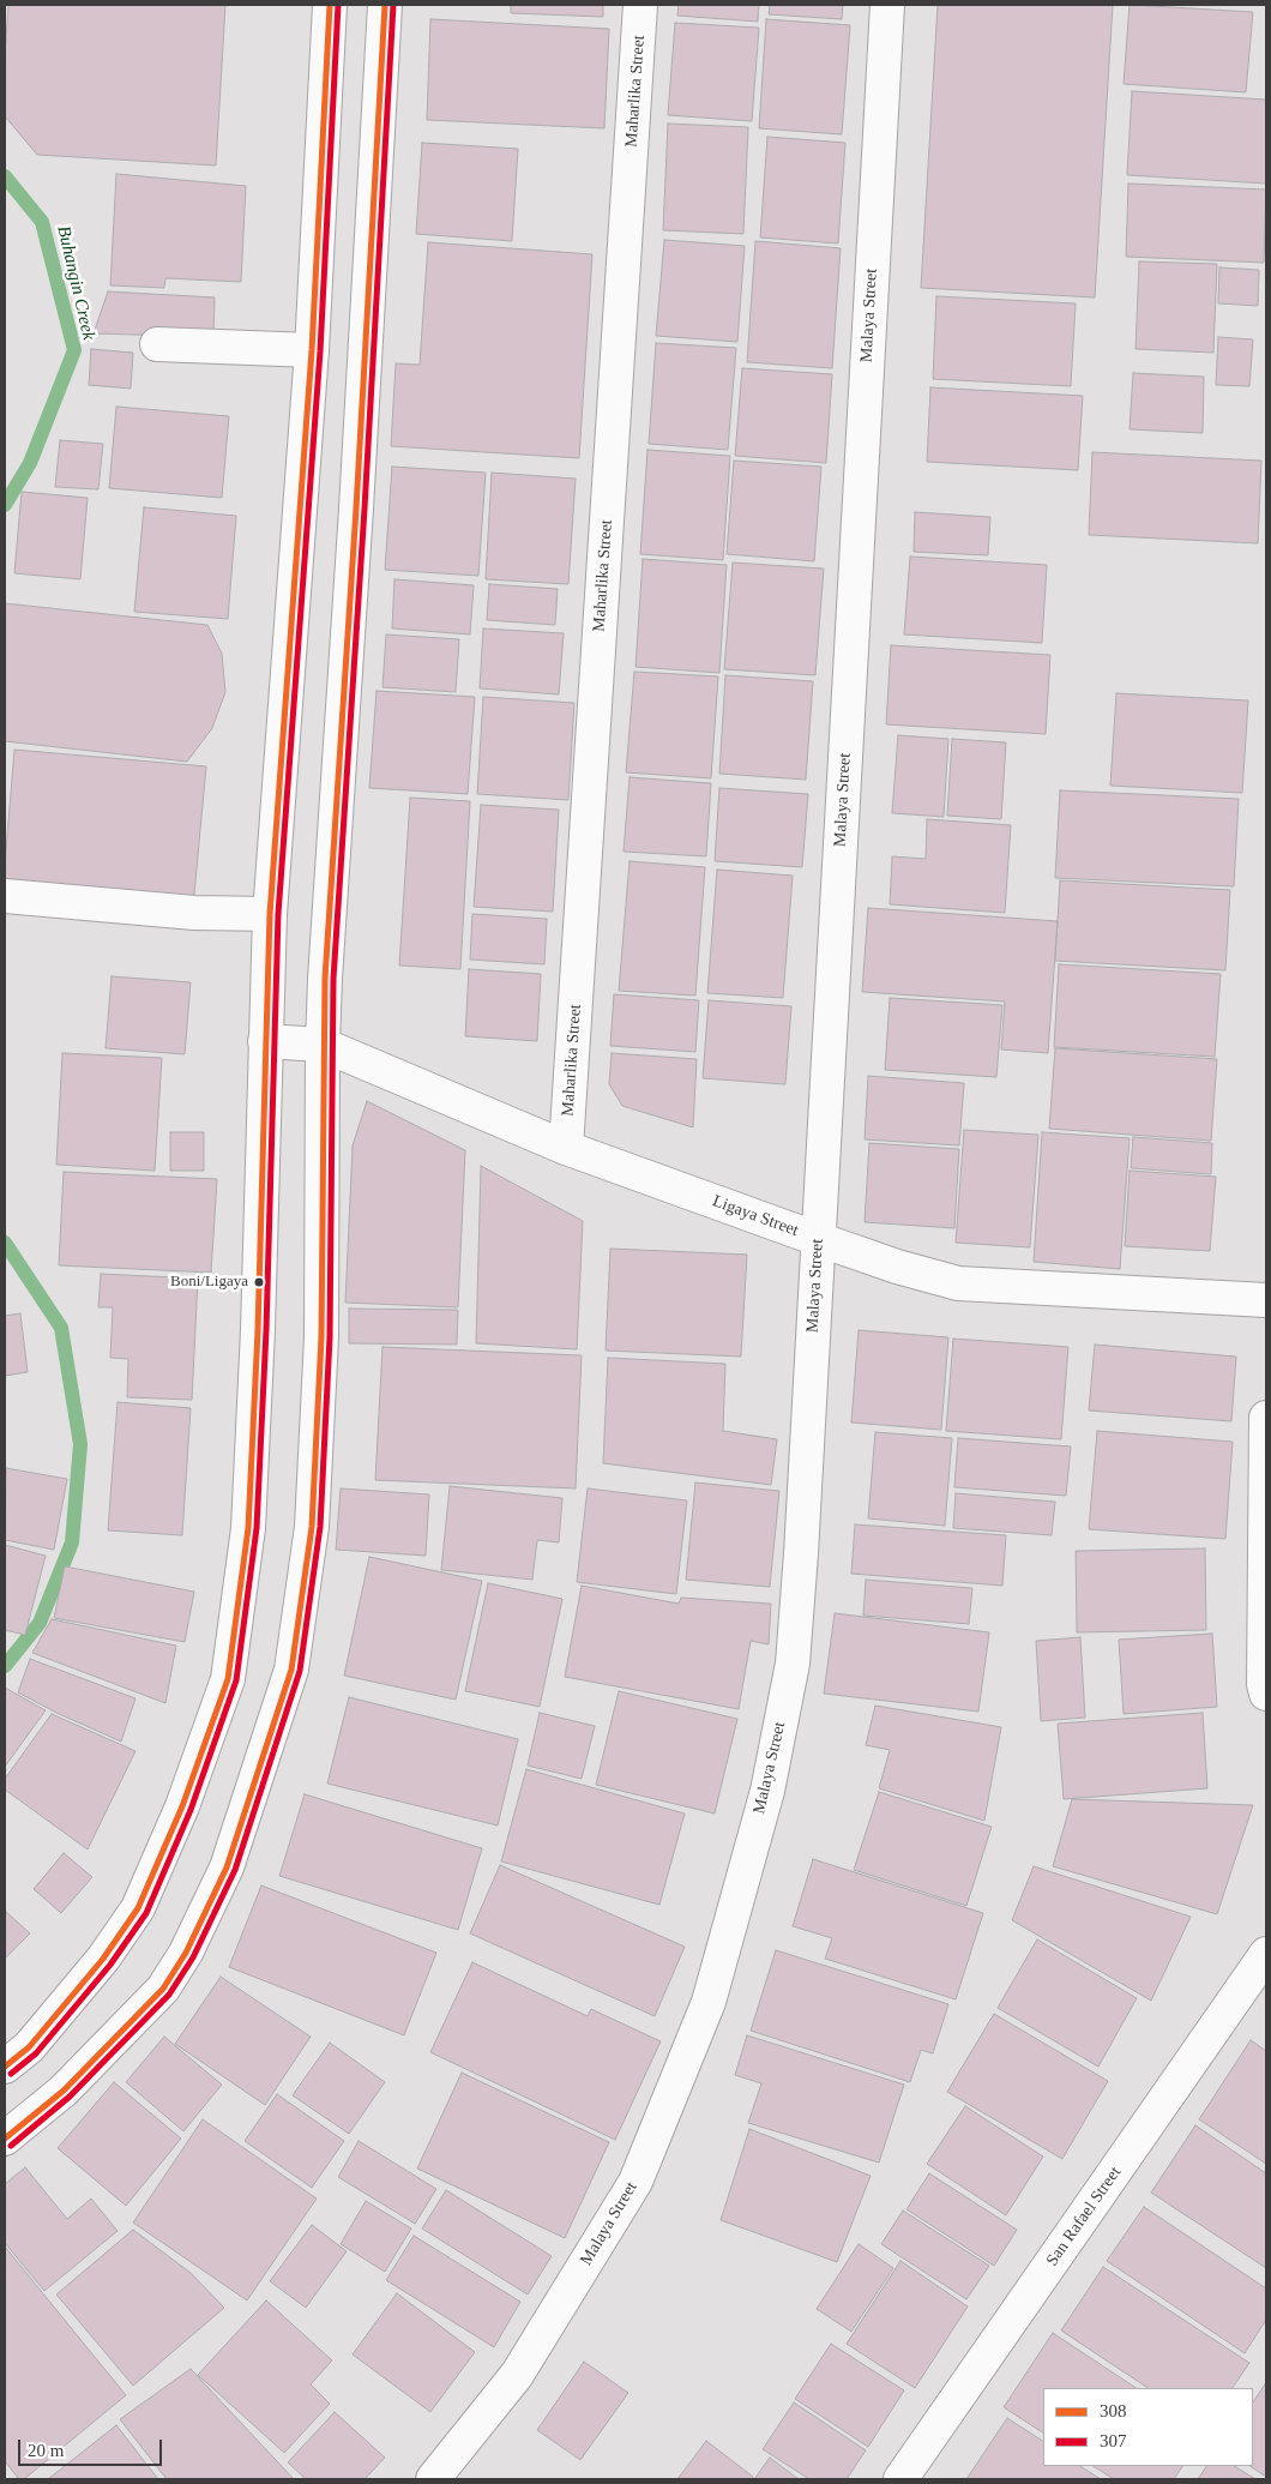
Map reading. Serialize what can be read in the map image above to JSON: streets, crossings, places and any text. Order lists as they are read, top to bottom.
{
  "streets": {
    "street": [
      "Maharlika Street",
      "Malaya Street",
      "Ligaya Street",
      "San Rafael Street"
    ]
  },
  "crossings": [
    ["Maharlika Street", "Ligaya Street"],
    ["Malaya Street", "Ligaya Street"]
  ],
  "water": ["Buhangin Creek"],
  "places": ["Boni/Ligaya"],
  "lines": ["transit line 308", "transit line 307"],
  "legend": ["308", "307"],
  "scale_bar": "20 m"
}
